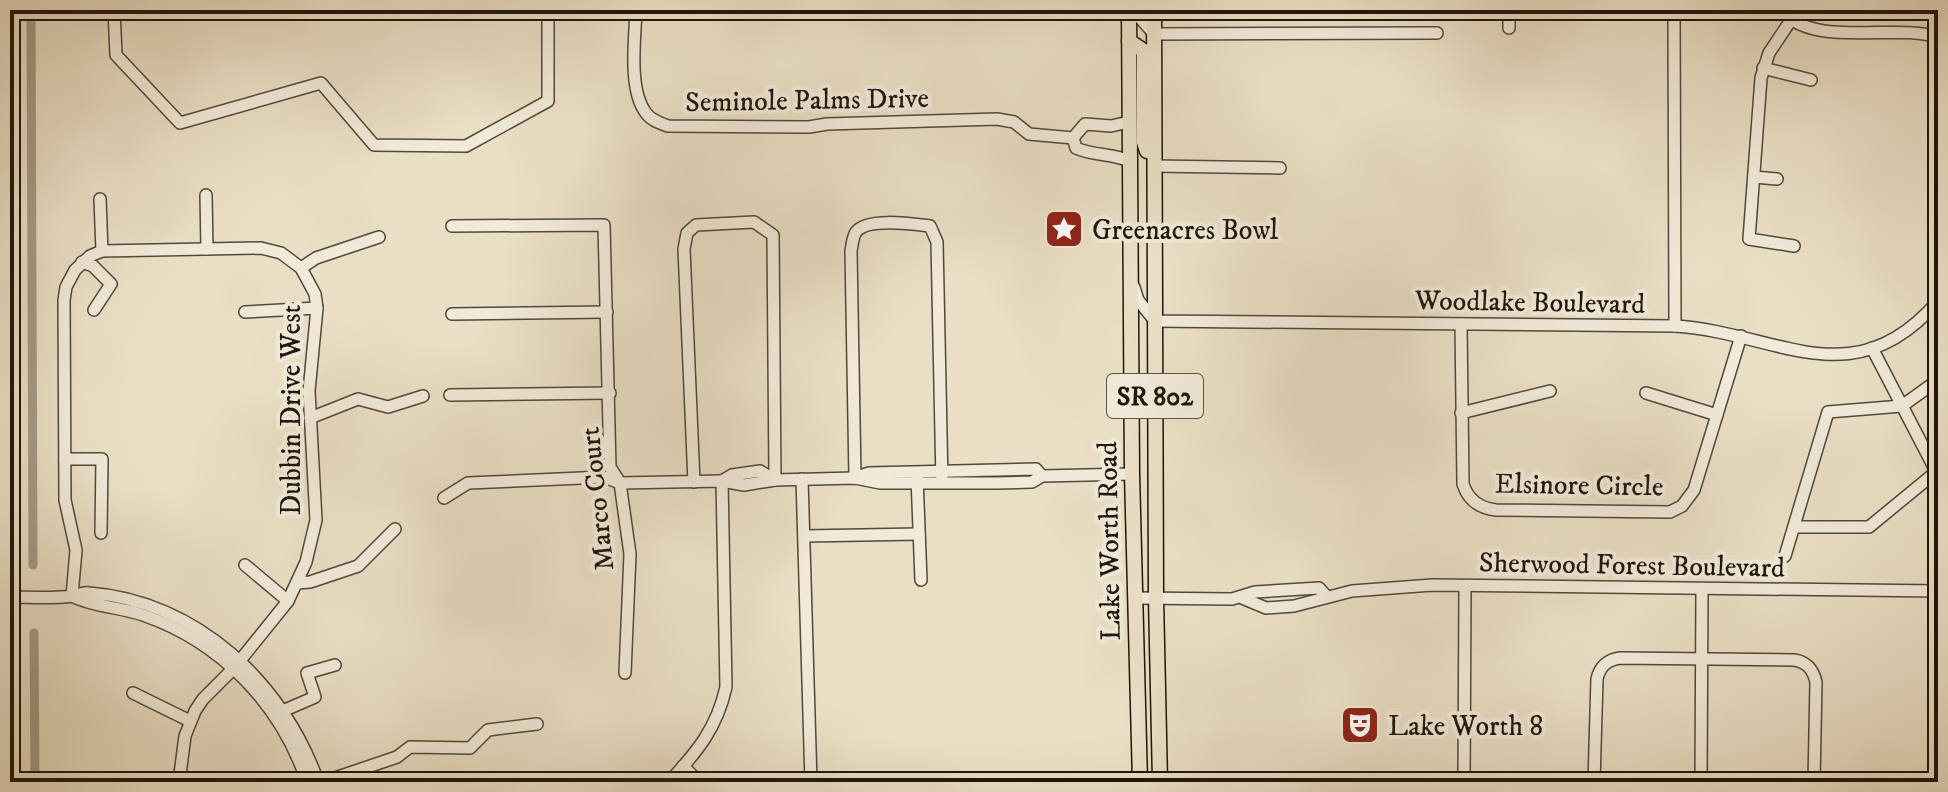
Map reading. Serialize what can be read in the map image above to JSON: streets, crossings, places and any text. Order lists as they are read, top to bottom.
{
  "streets": {
    "main road": ["SR 802", "Lake Worth Road"],
    "street": [
      "Seminole Palms Drive",
      "Woodlake Boulevard",
      "Dubbin Drive West",
      "Elsinore Circle",
      "Marco Court",
      "Sherwood Forest Boulevard"
    ]
  },
  "crossings": [
    ["Seminole Palms Drive", "Lake Worth Road"],
    ["Woodlake Boulevard", "Elsinore Circle"],
    ["Woodlake Boulevard", "Lake Worth Road"],
    ["Lake Worth Road", "Sherwood Forest Boulevard"]
  ],
  "places": {
    "place": ["Greenacres Bowl"],
    "theatre": ["Lake Worth 8"]
  }
}
